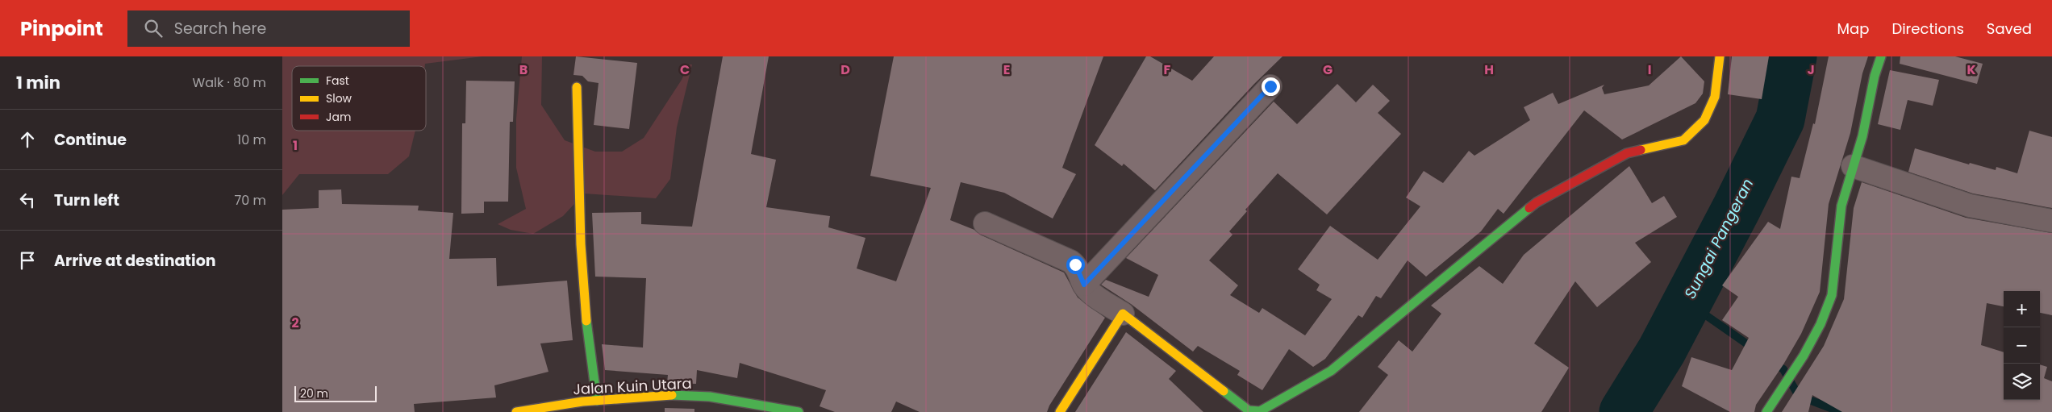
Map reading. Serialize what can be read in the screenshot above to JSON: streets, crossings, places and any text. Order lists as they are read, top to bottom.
{
  "streets": {
    "street": ["Jalan Kuin Utara"]
  },
  "water": ["Sungai Pangeran"],
  "legend": ["Fast", "Slow", "Jam"],
  "scale_bar": "20 m",
  "page": {
    "header": "Pinpoint",
    "search": "Search here",
    "nav": ["Map", "Directions", "Saved"],
    "heading": ["1 min", "Walk · 80 m"],
    "list": [
      ["Continue", "10 m"],
      ["Turn left", "70 m"],
      "Arrive at destination"
    ],
    "map_buttons": ["+", "−"],
    "scale": "20 m"
  },
  "grid": {
    "columns": [
      "B",
      "C",
      "D",
      "E",
      "F",
      "G",
      "H",
      "I",
      "J",
      "K"
    ],
    "rows": ["1", "2"]
  }
}
